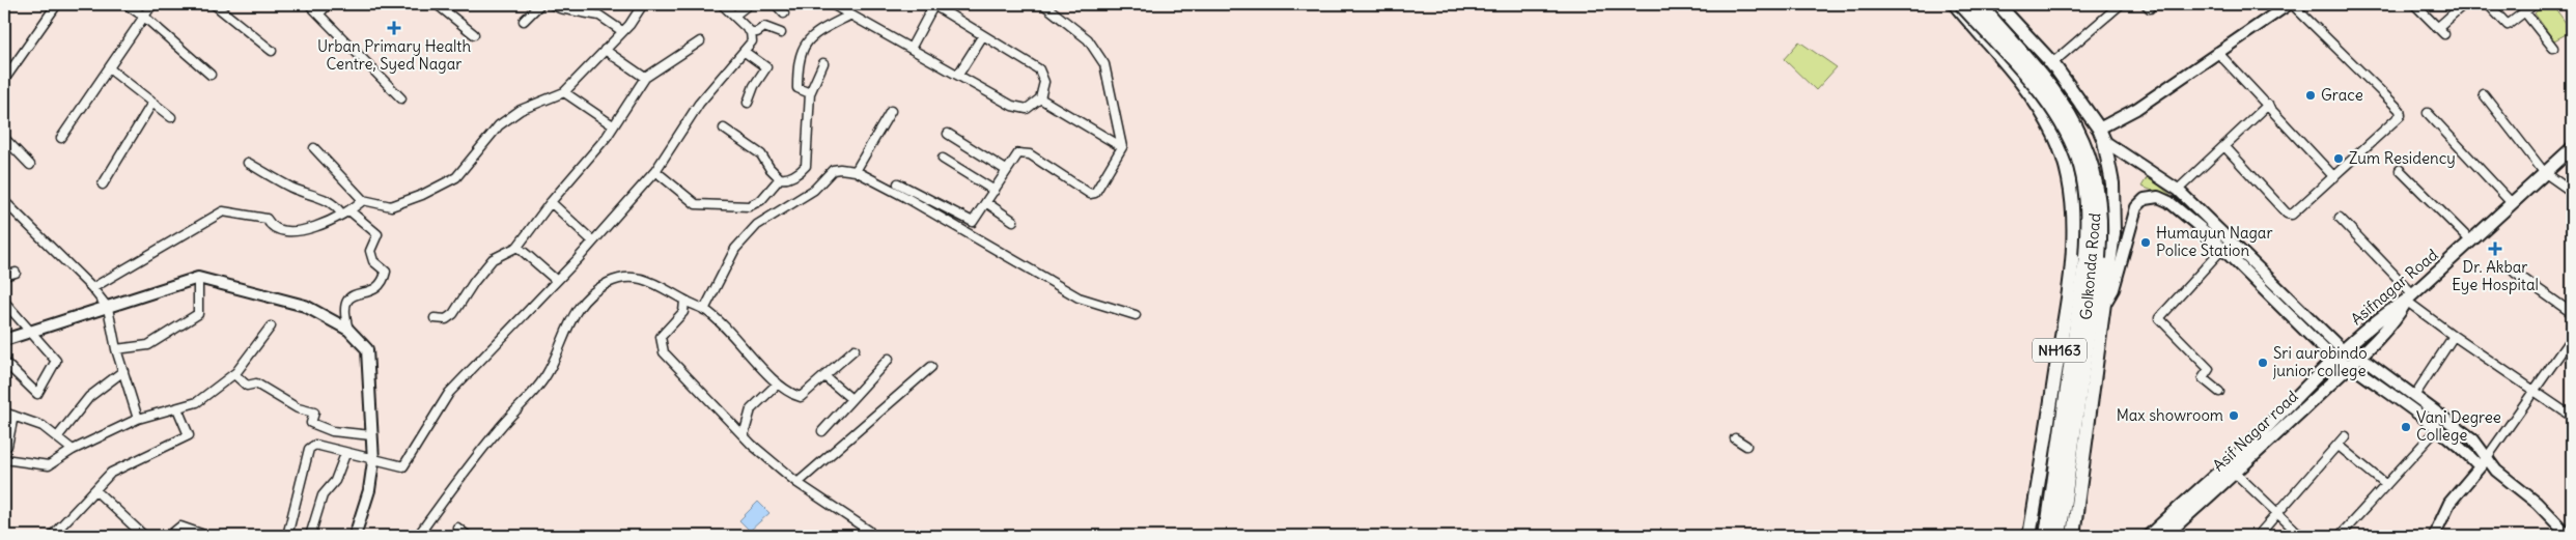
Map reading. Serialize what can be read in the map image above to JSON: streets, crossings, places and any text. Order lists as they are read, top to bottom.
{
  "streets": {
    "highway": ["Golkonda Road", "NH163"],
    "main road": ["Asifnagar Road", "Asif Nagar road"]
  },
  "crossings": [
    ["Asifnagar Road", "Asif Nagar road"]
  ],
  "places": {
    "health": ["Urban Primary Health Centre, Syed Nagar", "Dr. Akbar Eye Hospital"],
    "other": [
      "Grace",
      "Zum Residency",
      "Humayun Nagar Police Station",
      "Sri aurobindo junior college",
      "Max showroom",
      "Vani Degree College"
    ]
  }
}
